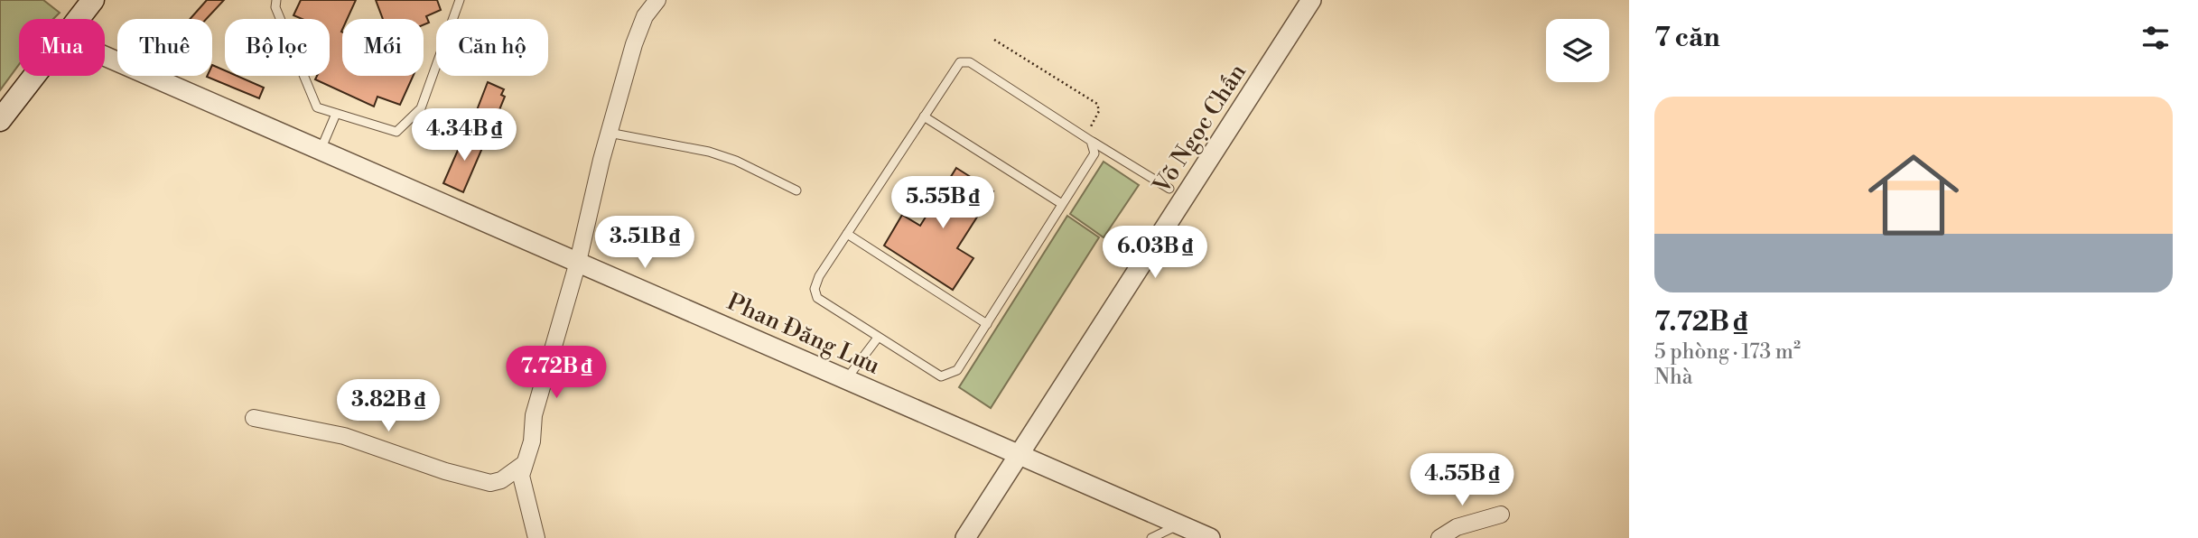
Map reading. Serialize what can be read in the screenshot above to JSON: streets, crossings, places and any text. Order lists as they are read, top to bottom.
{
  "streets": {
    "street": ["Võ Ngọc Chấn", "Phan Đăng Lưu"]
  },
  "crossings": [
    ["Võ Ngọc Chấn", "Phan Đăng Lưu"]
  ],
  "page": {
    "heading": "7 căn",
    "chip": [
      "Mua",
      "Thuê",
      "Bộ lọc",
      "Mới",
      "Căn hộ"
    ],
    "list": [
      {
        "name": "7.72B ₫",
        "note": "5 phòng · 173 m² · Nhà"
      }
    ],
    "price": [
      "4.34B ₫",
      "5.55B ₫",
      "3.51B ₫",
      "6.03B ₫",
      "7.72B ₫",
      "3.82B ₫",
      "4.55B ₫"
    ]
  }
}
